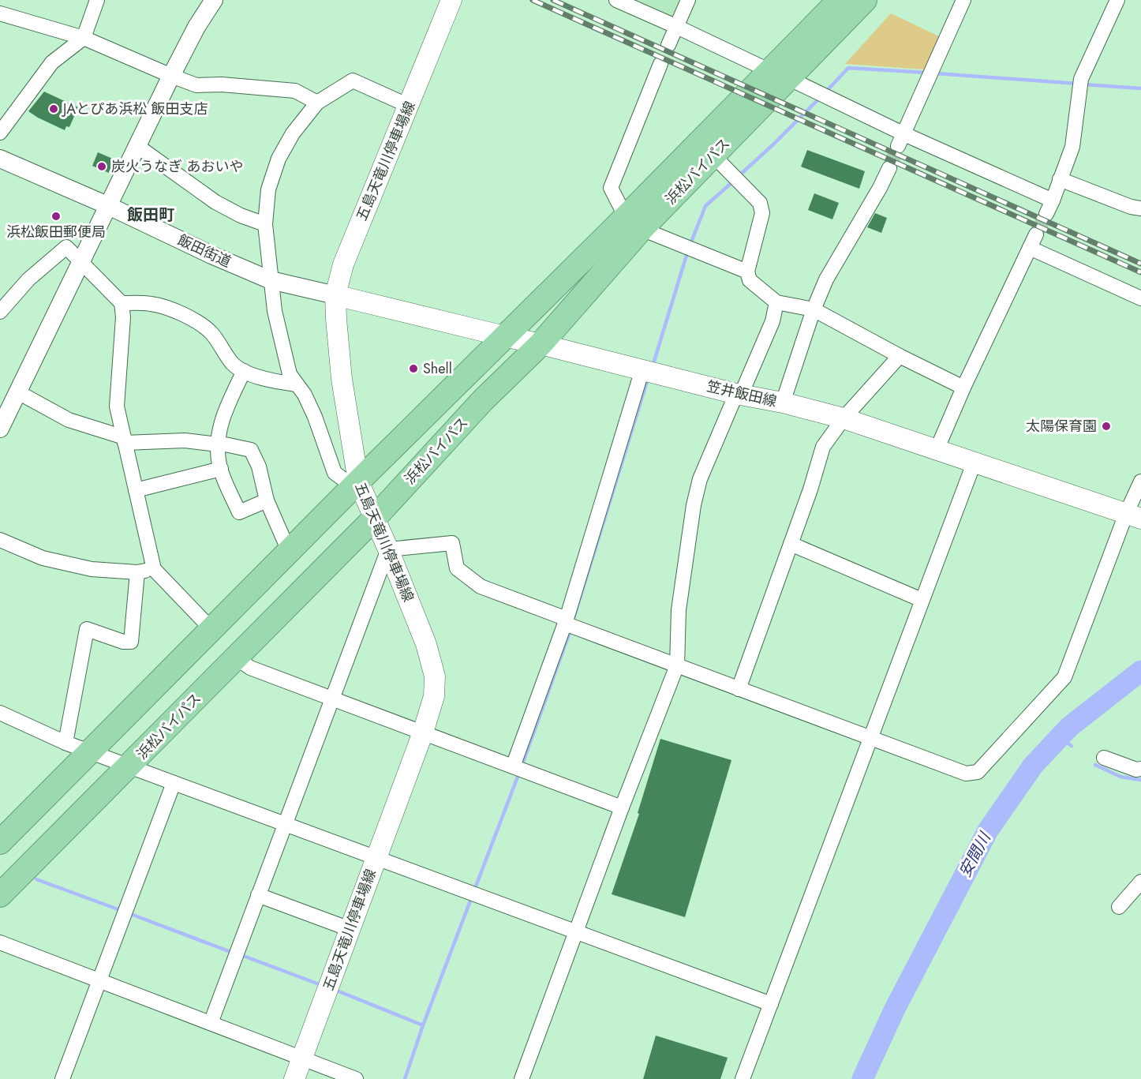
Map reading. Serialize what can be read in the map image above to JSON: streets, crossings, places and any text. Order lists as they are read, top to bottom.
{
  "streets": {
    "highway": ["浜松バイパス"],
    "main road": ["五島天竜川停車場線", "笠井飯田線"],
    "street": ["飯田街道"]
  },
  "crossings": [
    ["五島天竜川停車場線", "浜松バイパス"],
    ["五島天竜川停車場線", "飯田街道"],
    ["五島天竜川停車場線", "笠井飯田線"],
    ["浜松バイパス", "笠井飯田線"],
    ["飯田街道", "笠井飯田線"]
  ],
  "districts": ["飯田町"],
  "water": ["安間川"],
  "places": [
    "JAとぴあ浜松 飯田支店",
    "炭火うなぎ あおいや",
    "浜松飯田郵便局",
    "Shell",
    "太陽保育園"
  ]
}
